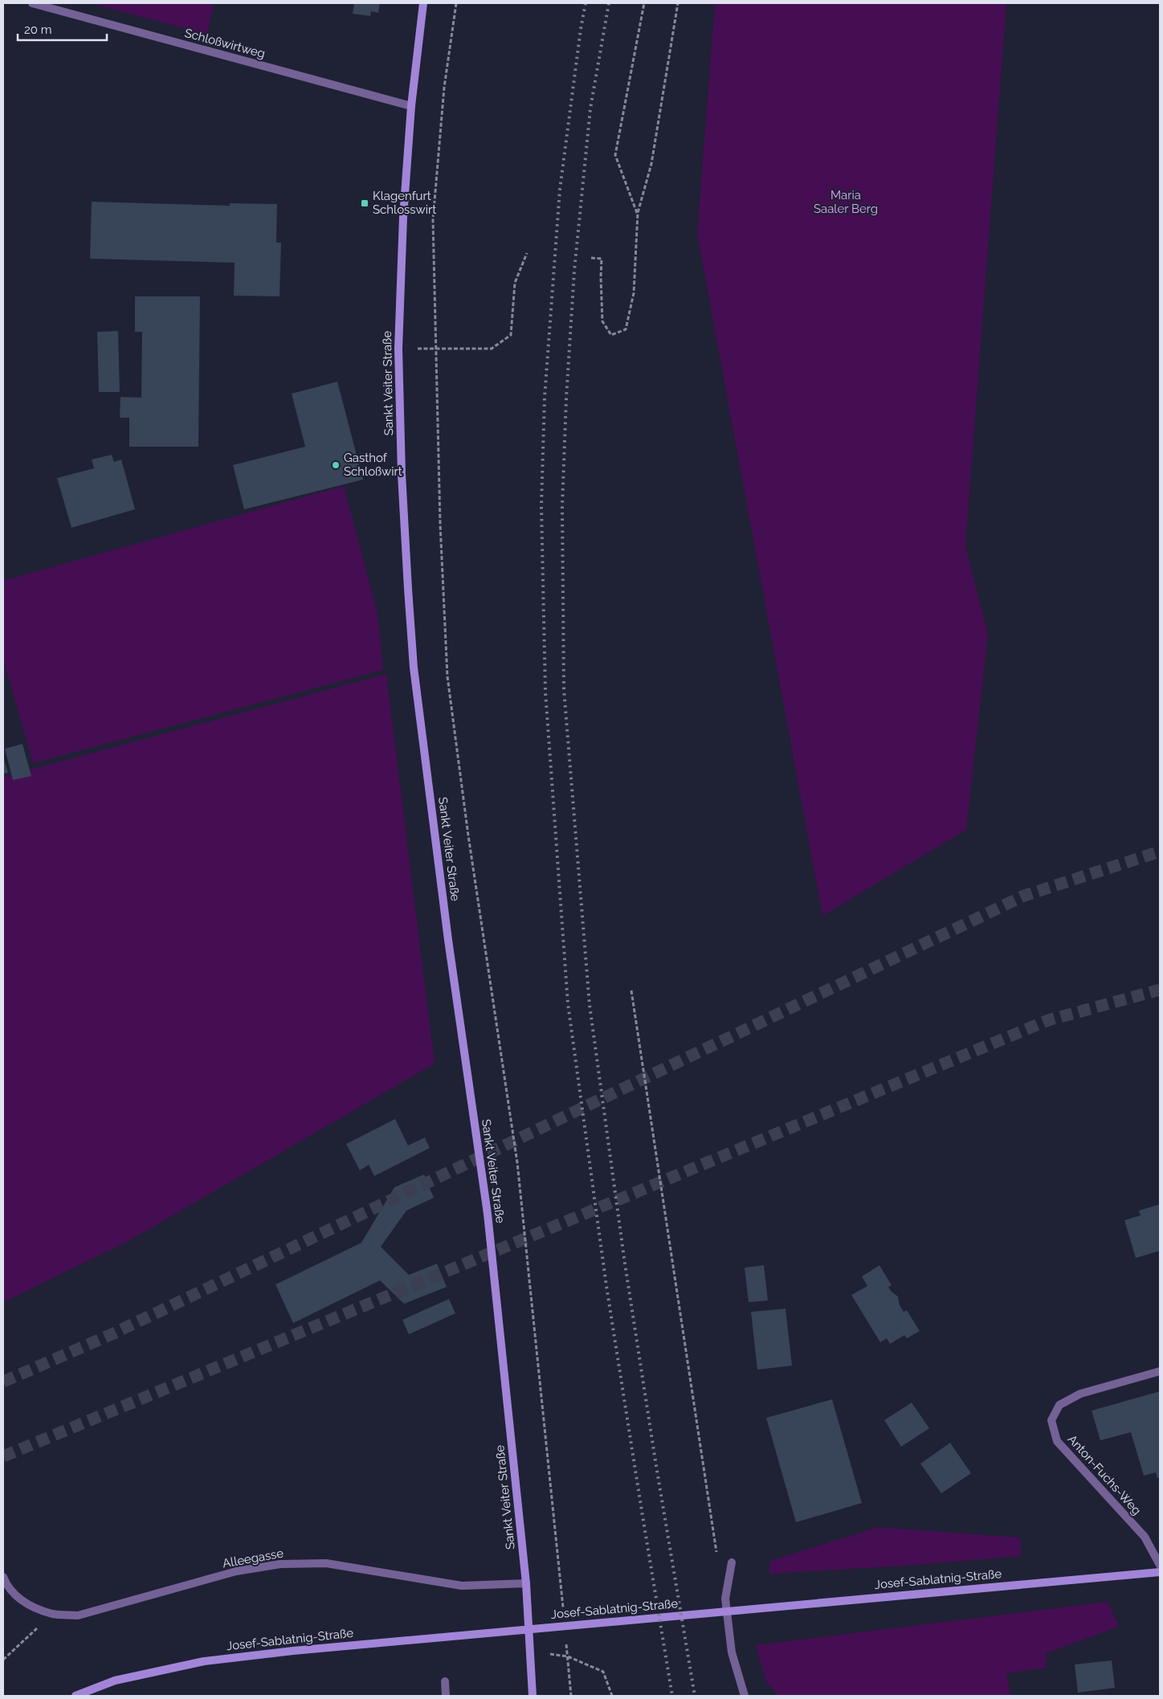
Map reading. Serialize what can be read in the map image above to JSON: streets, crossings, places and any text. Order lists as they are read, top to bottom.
{
  "streets": {
    "main road": ["Sankt Veiter Straße", "Josef-Sablatnig-Straße"],
    "street": ["Schloßwirtweg", "Anton-Fuchs-Weg", "Alleegasse"]
  },
  "crossings": [
    ["Schloßwirtweg", "Sankt Veiter Straße"],
    ["Sankt Veiter Straße", "Alleegasse"]
  ],
  "parks": ["Maria Saaler Berg"],
  "places": {
    "transit": ["Klagenfurt Schlosswirt"],
    "other": ["Gasthof Schloßwirt"]
  },
  "scale_bar": "20 m"
}
